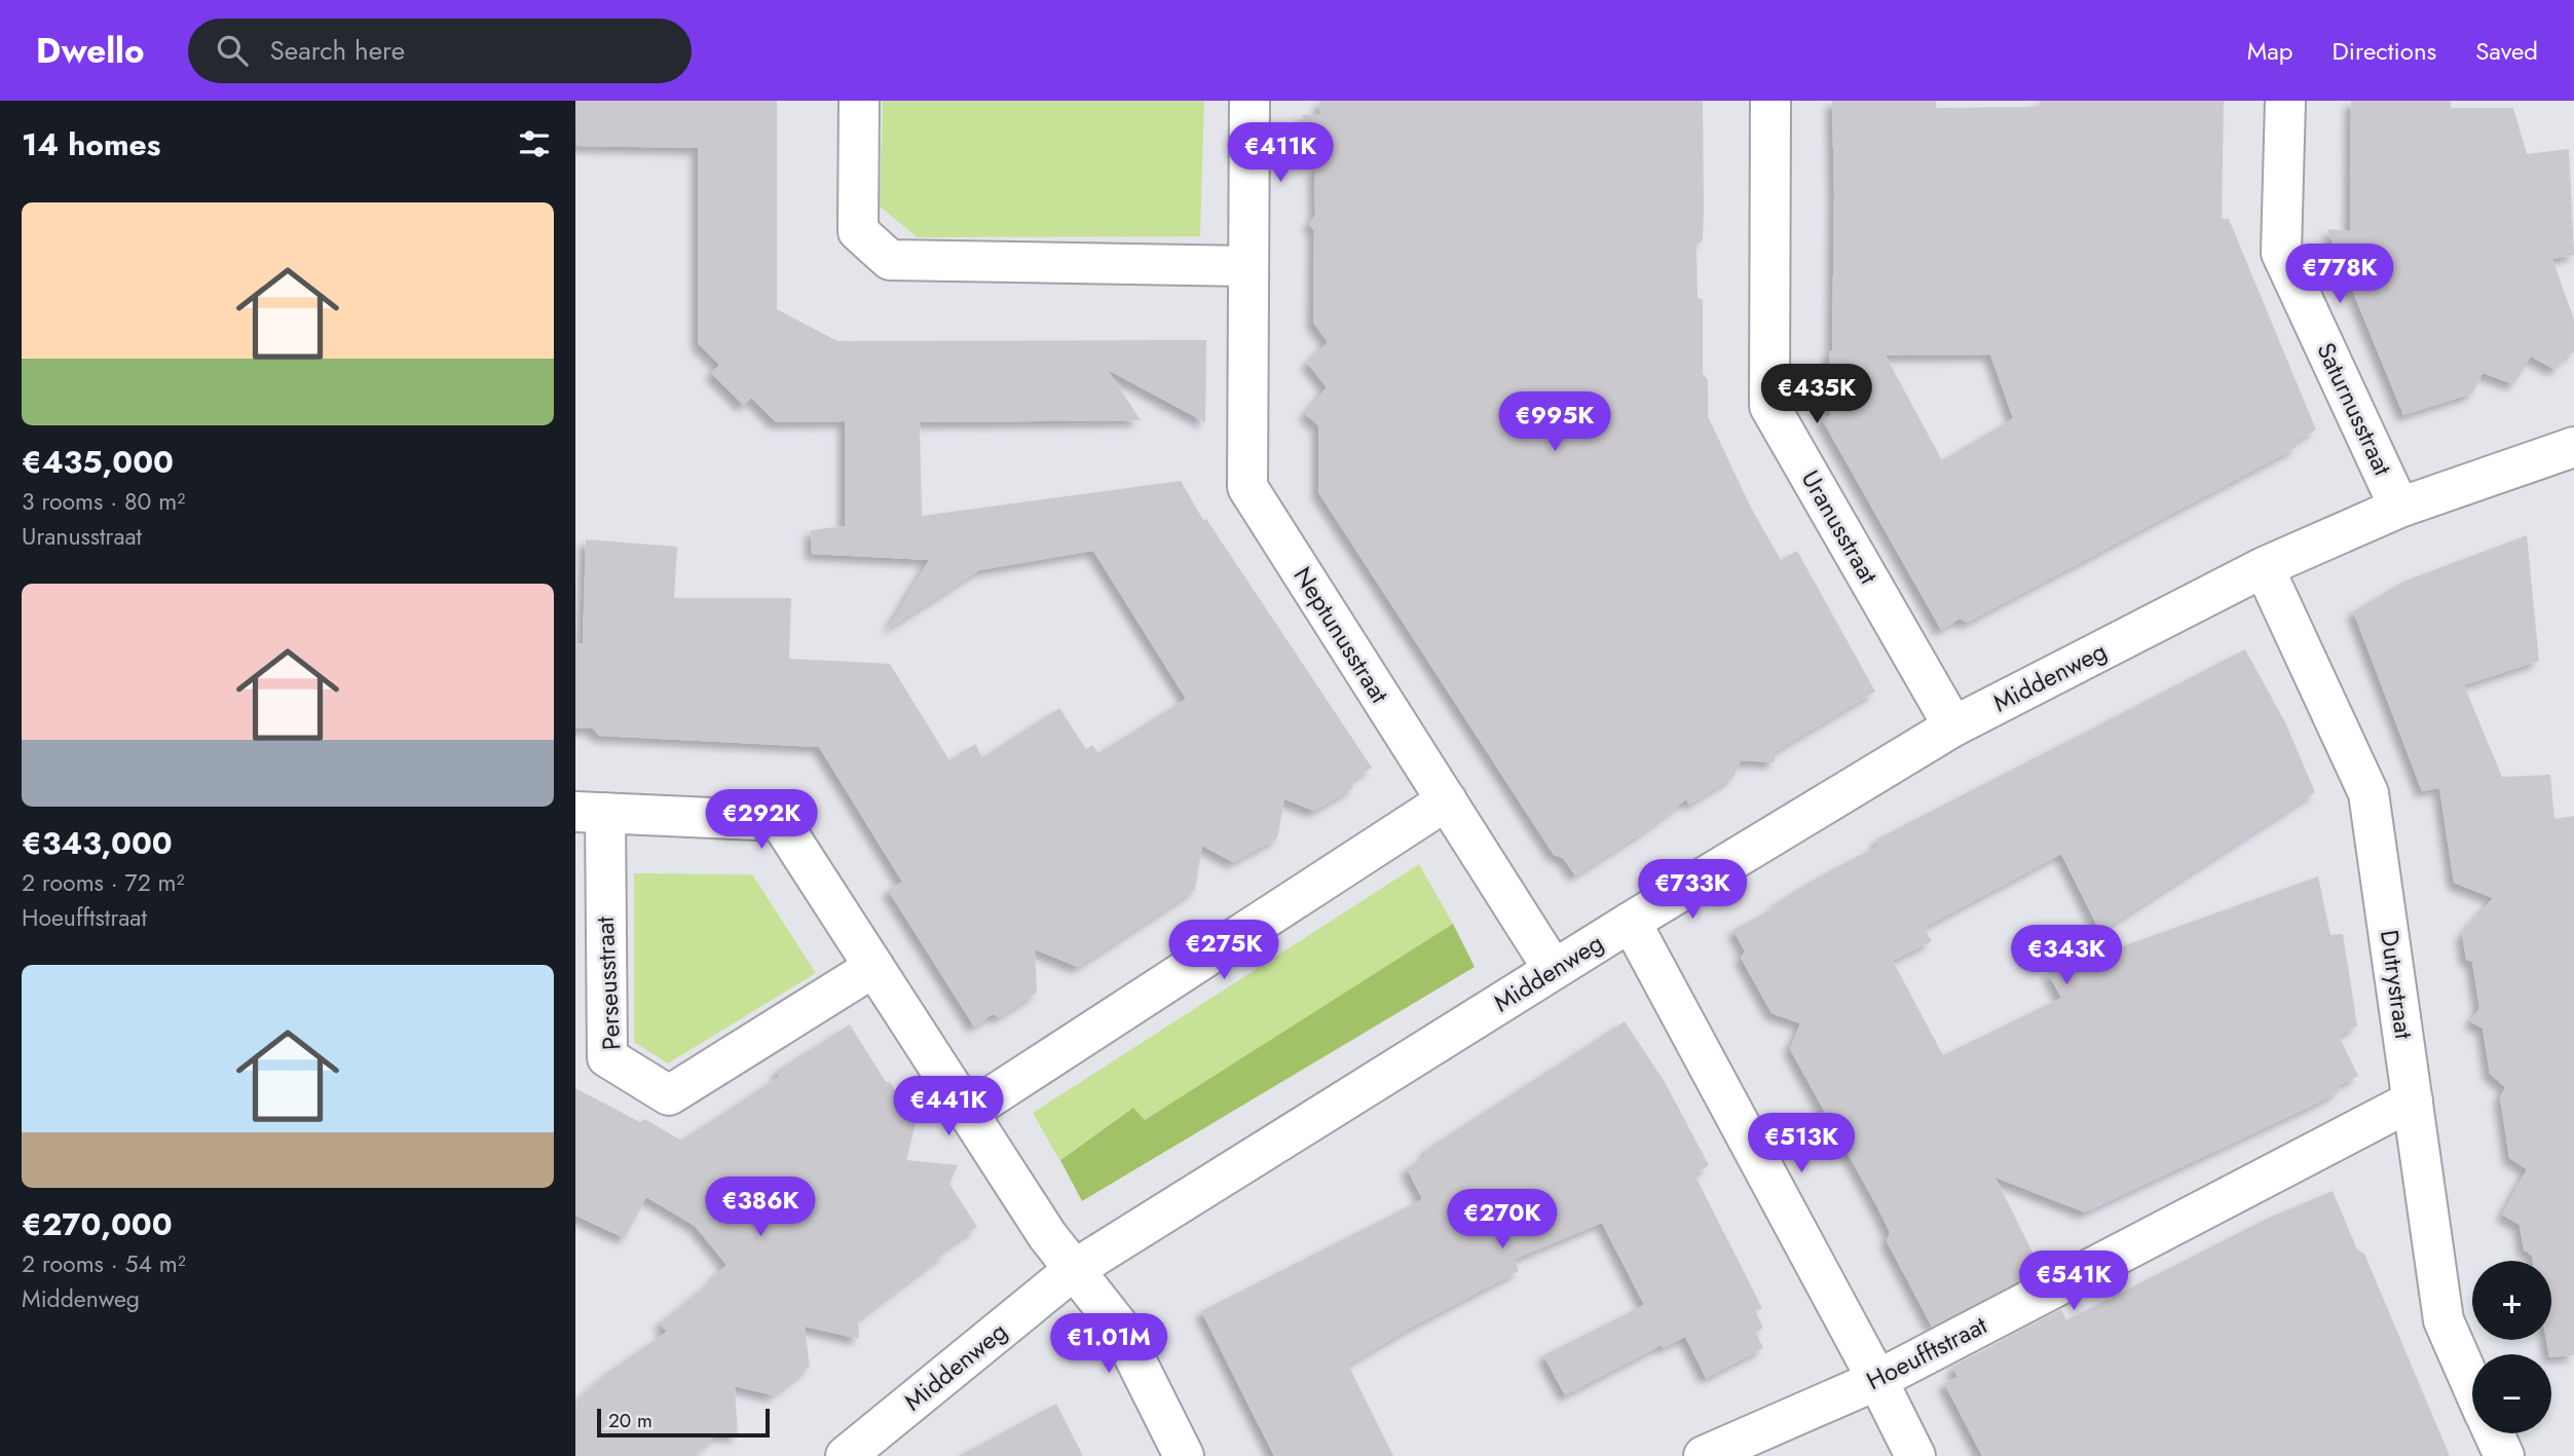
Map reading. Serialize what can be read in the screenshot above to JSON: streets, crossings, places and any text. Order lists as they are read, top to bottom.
{
  "streets": {
    "street": [
      "Saturnusstraat",
      "Uranusstraat",
      "Neptunusstraat",
      "Middenweg",
      "Perseusstraat",
      "Dutrystraat",
      "Hoeufftstraat"
    ]
  },
  "crossings": [
    ["Saturnusstraat", "Middenweg"],
    ["Uranusstraat", "Middenweg"],
    ["Neptunusstraat", "Middenweg"],
    ["Middenweg", "Perseusstraat"],
    ["Middenweg", "Dutrystraat"],
    ["Dutrystraat", "Hoeufftstraat"]
  ],
  "scale_bar": "20 m",
  "page": {
    "header": "Dwello",
    "search": "Search here",
    "nav": ["Map", "Directions", "Saved"],
    "heading": "14 homes",
    "price": [
      "€411K",
      "€778K",
      "€435K",
      "€995K",
      "€292K",
      "€733K",
      "€275K",
      "€343K",
      "€441K",
      "€513K",
      "€386K",
      "€270K",
      "€541K",
      "€1.01M"
    ],
    "list": [
      {
        "name": "€435,000",
        "note": "3 rooms · 80 m² · Uranusstraat"
      },
      {
        "name": "€343,000",
        "note": "2 rooms · 72 m² · Hoeufftstraat"
      },
      {
        "name": "€270,000",
        "note": "2 rooms · 54 m² · Middenweg"
      }
    ],
    "map_buttons": ["+", "−"],
    "scale": "20 m"
  }
}
